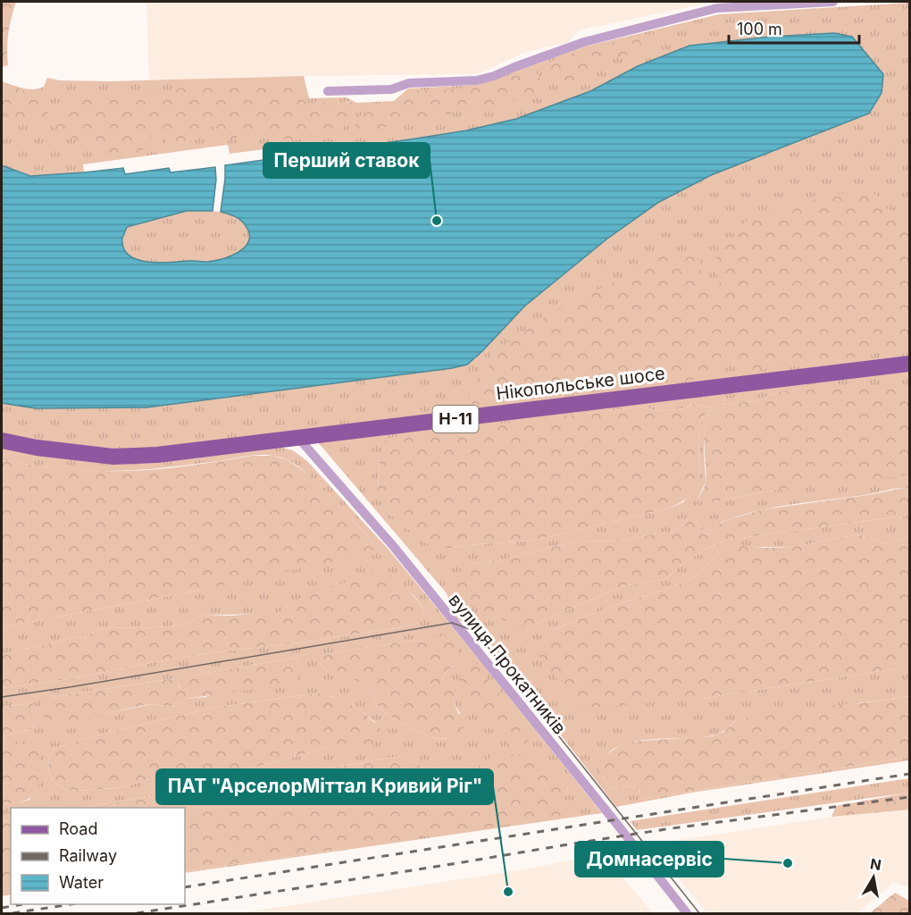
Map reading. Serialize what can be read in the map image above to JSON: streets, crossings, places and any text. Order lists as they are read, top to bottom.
{
  "streets": {
    "main road": ["Нікопольське шосе", "Н-11"],
    "street": ["вулиця Прокатників"]
  },
  "crossings": [
    ["Нікопольське шосе", "вулиця Прокатників"]
  ],
  "places": ["Перший ставок", "Домнасервіс", "ПАТ \"АрселорМіттал Кривий Ріг\""],
  "legend": ["Road", "Railway", "Water"],
  "scale_bar": "100 m",
  "north": "top"
}
